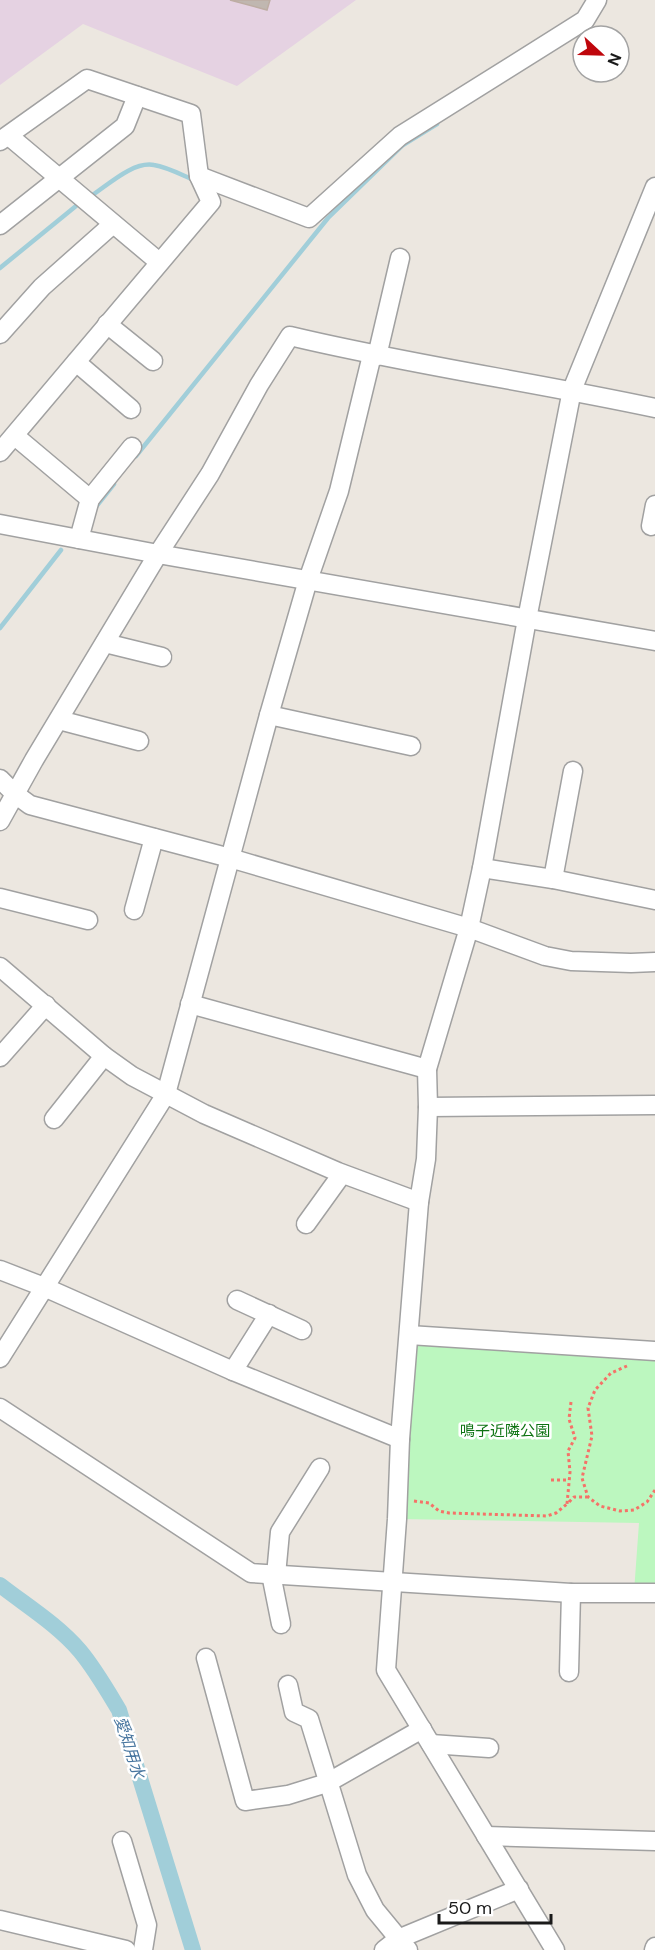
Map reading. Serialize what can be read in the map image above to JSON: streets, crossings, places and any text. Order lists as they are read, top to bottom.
{
  "water": ["愛知用水"],
  "parks": ["鳴子近隣公園"],
  "scale_bar": "50 m",
  "north": "right"
}
